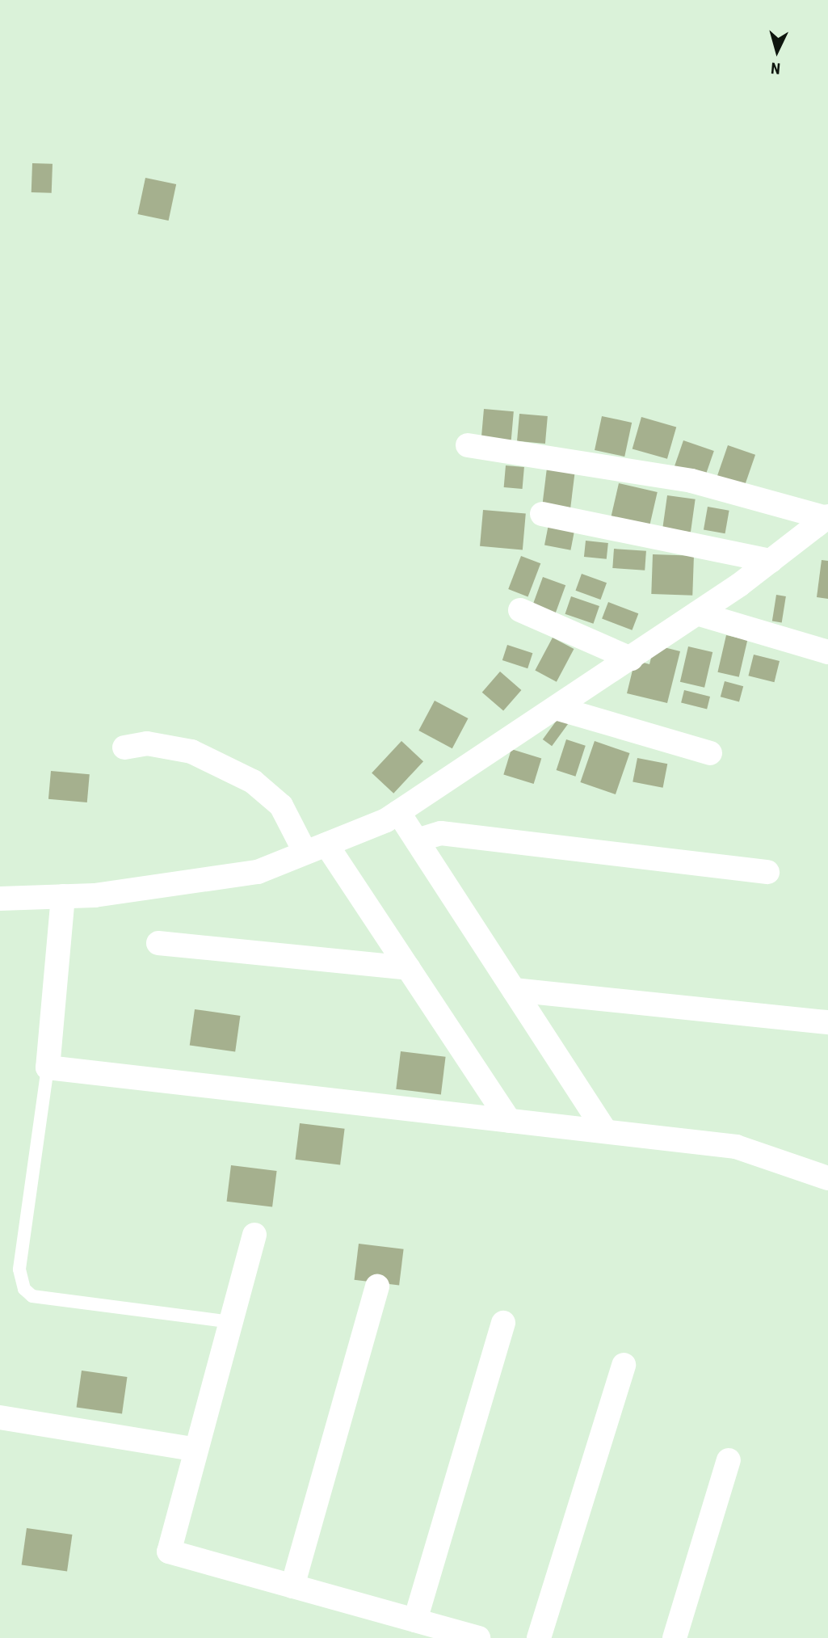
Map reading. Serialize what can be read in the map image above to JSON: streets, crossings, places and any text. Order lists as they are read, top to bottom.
{
  "north": "bottom"
}
